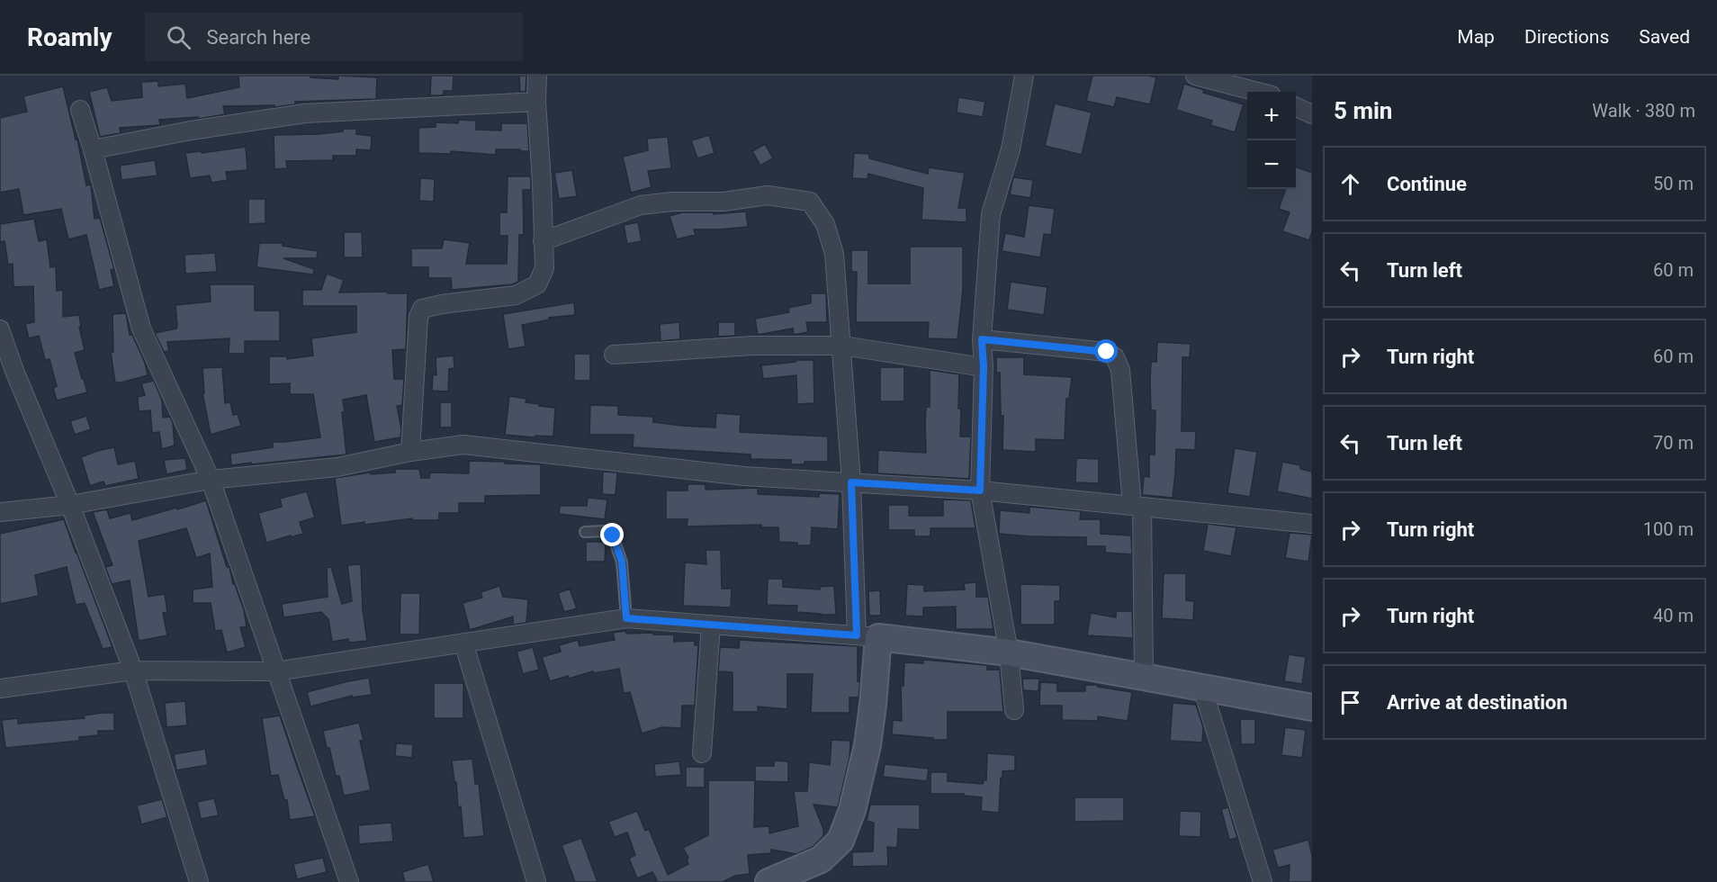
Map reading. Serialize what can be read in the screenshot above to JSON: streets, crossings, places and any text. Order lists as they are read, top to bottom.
{
  "page": {
    "header": "Roamly",
    "search": "Search here",
    "nav": ["Map", "Directions", "Saved"],
    "heading": ["5 min", "Walk · 380 m"],
    "map_buttons": ["+", "−"],
    "list": [
      ["Continue", "50 m"],
      ["Turn left", "60 m"],
      ["Turn right", "60 m"],
      ["Turn left", "70 m"],
      ["Turn right", "100 m"],
      ["Turn right", "40 m"],
      "Arrive at destination"
    ]
  }
}
